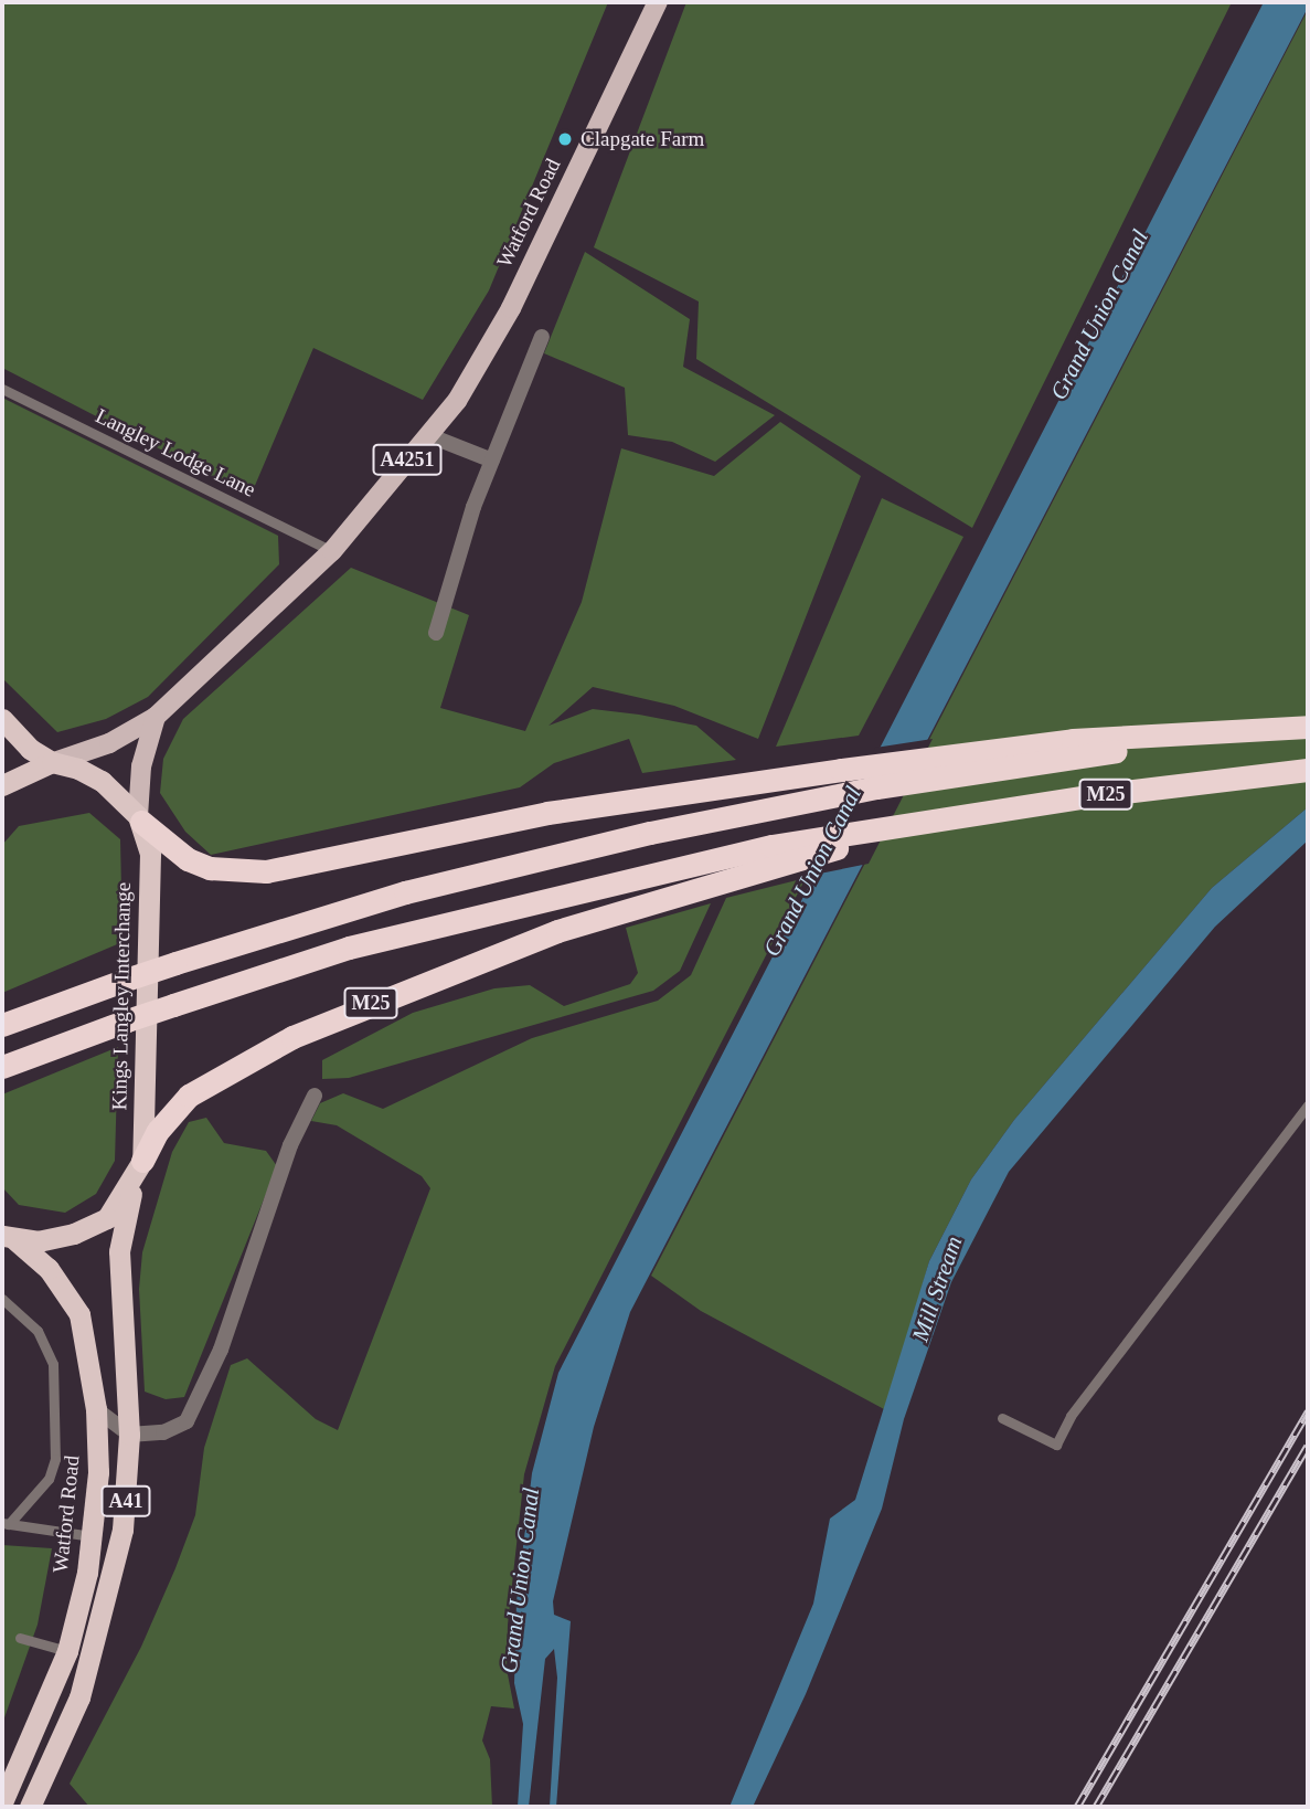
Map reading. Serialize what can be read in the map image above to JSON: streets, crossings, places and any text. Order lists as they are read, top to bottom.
{
  "streets": {
    "highway": [
      "Watford Road",
      "M25",
      "Kings Langley Interchange",
      "A41"
    ],
    "main road": ["A4251"],
    "lane": ["Langley Lodge Lane"]
  },
  "crossings": [
    ["Watford Road", "Langley Lodge Lane"],
    ["M25", "Kings Langley Interchange"],
    ["M25", "A41"],
    ["Kings Langley Interchange", "A41"]
  ],
  "water": ["Grand Union Canal", "Mill Stream"],
  "places": ["Clapgate Farm"]
}
